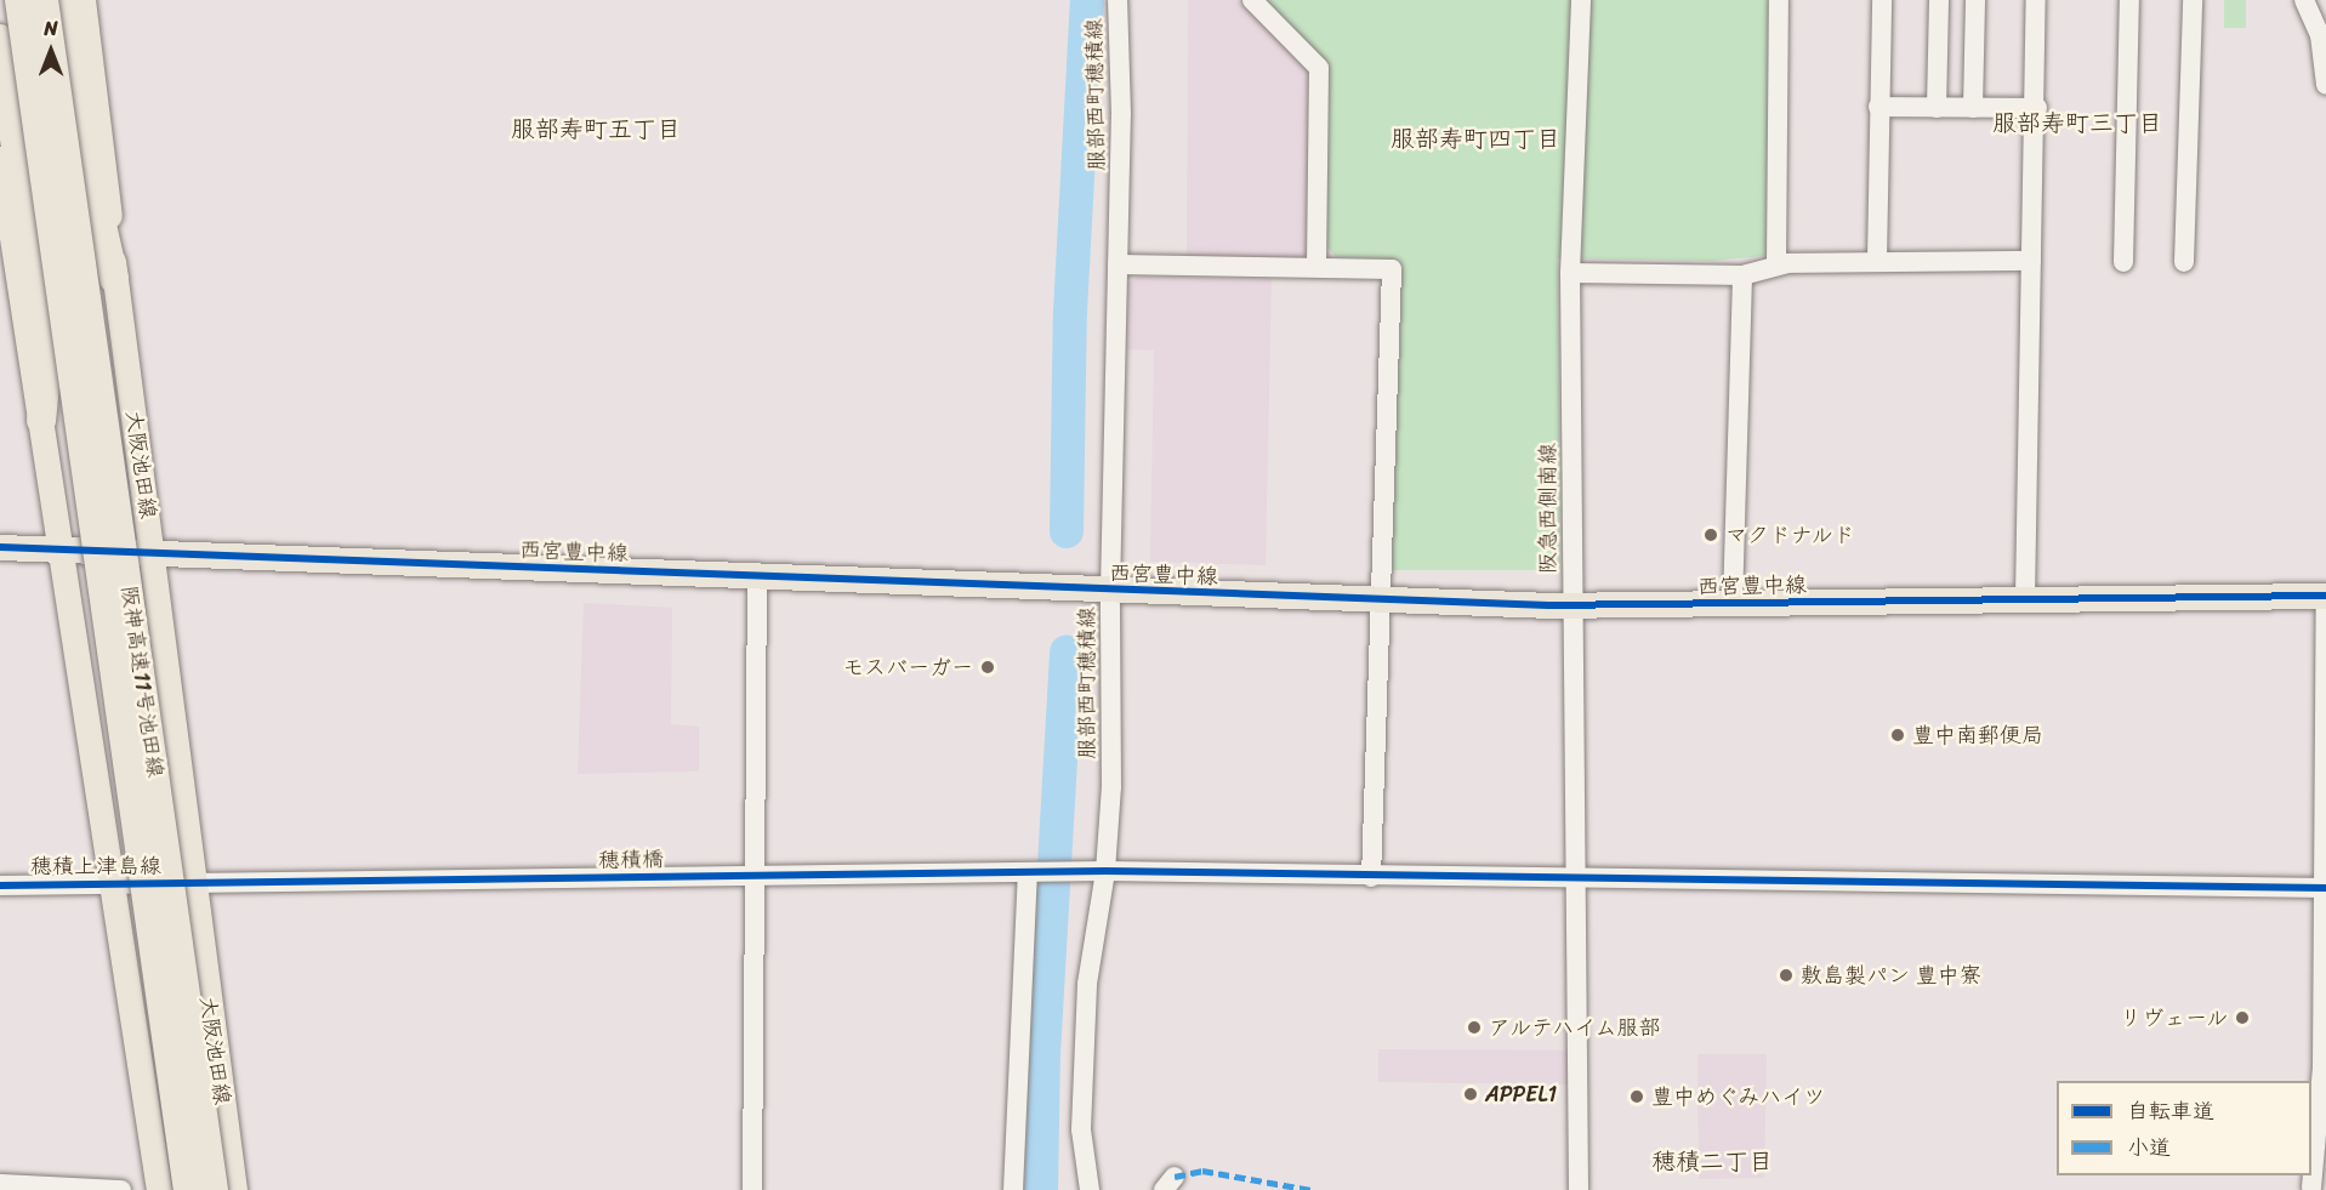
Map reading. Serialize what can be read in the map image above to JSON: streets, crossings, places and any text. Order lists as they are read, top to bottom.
{
  "streets": {
    "highway": ["阪神高速11号池田線"],
    "main road": ["大阪池田線", "西宮豊中線"],
    "street": [
      "服部西町穂積線",
      "阪急西側南線",
      "穂積橋",
      "穂積上津島線"
    ]
  },
  "crossings": [
    ["服部西町穂積線", "西宮豊中線"],
    ["服部西町穂積線", "穂積橋"],
    ["大阪池田線", "西宮豊中線"],
    ["大阪池田線", "穂積橋"],
    ["大阪池田線", "穂積上津島線"],
    ["阪急西側南線", "西宮豊中線"],
    ["阪急西側南線", "穂積橋"],
    ["穂積橋", "穂積上津島線"]
  ],
  "districts": [
    "服部寿町三丁目",
    "服部寿町五丁目",
    "服部寿町四丁目",
    "穂積二丁目"
  ],
  "places": [
    "マクドナルド",
    "モスバーガー",
    "豊中南郵便局",
    "敷島製パン 豊中寮",
    "リヴェール",
    "アルテハイム服部",
    "APPEL1",
    "豊中めぐみハイツ"
  ],
  "legend": ["自転車道", "小道"],
  "north": "top"
}
